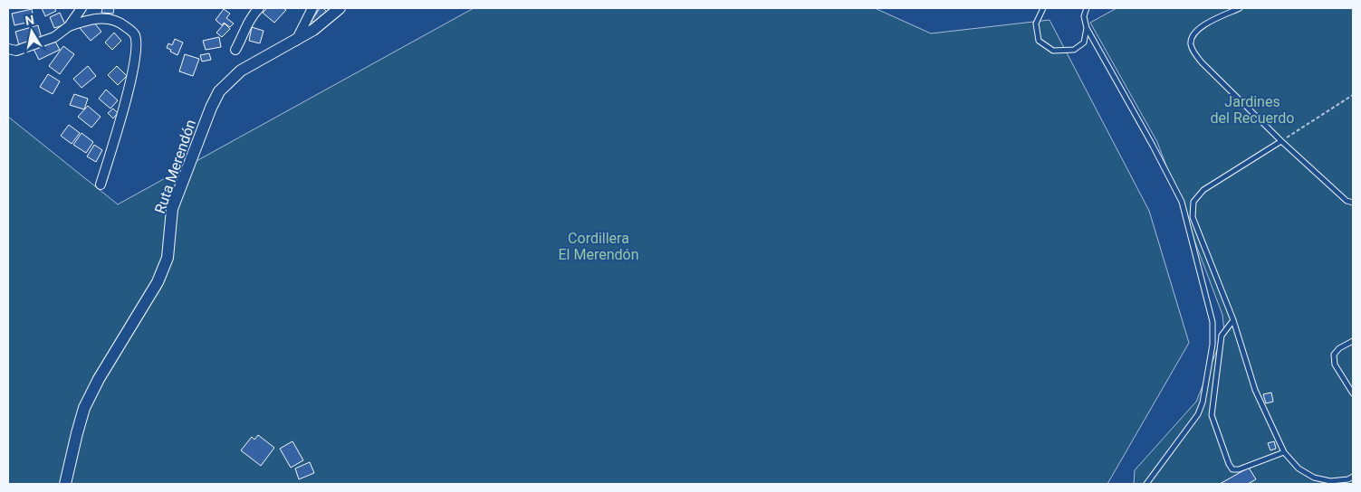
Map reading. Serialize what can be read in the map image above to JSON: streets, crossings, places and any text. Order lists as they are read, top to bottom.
{
  "streets": {
    "street": ["Ruta Merendón"]
  },
  "parks": ["Jardines del Recuerdo", "Cordillera El Merendón"],
  "north": "top"
}
